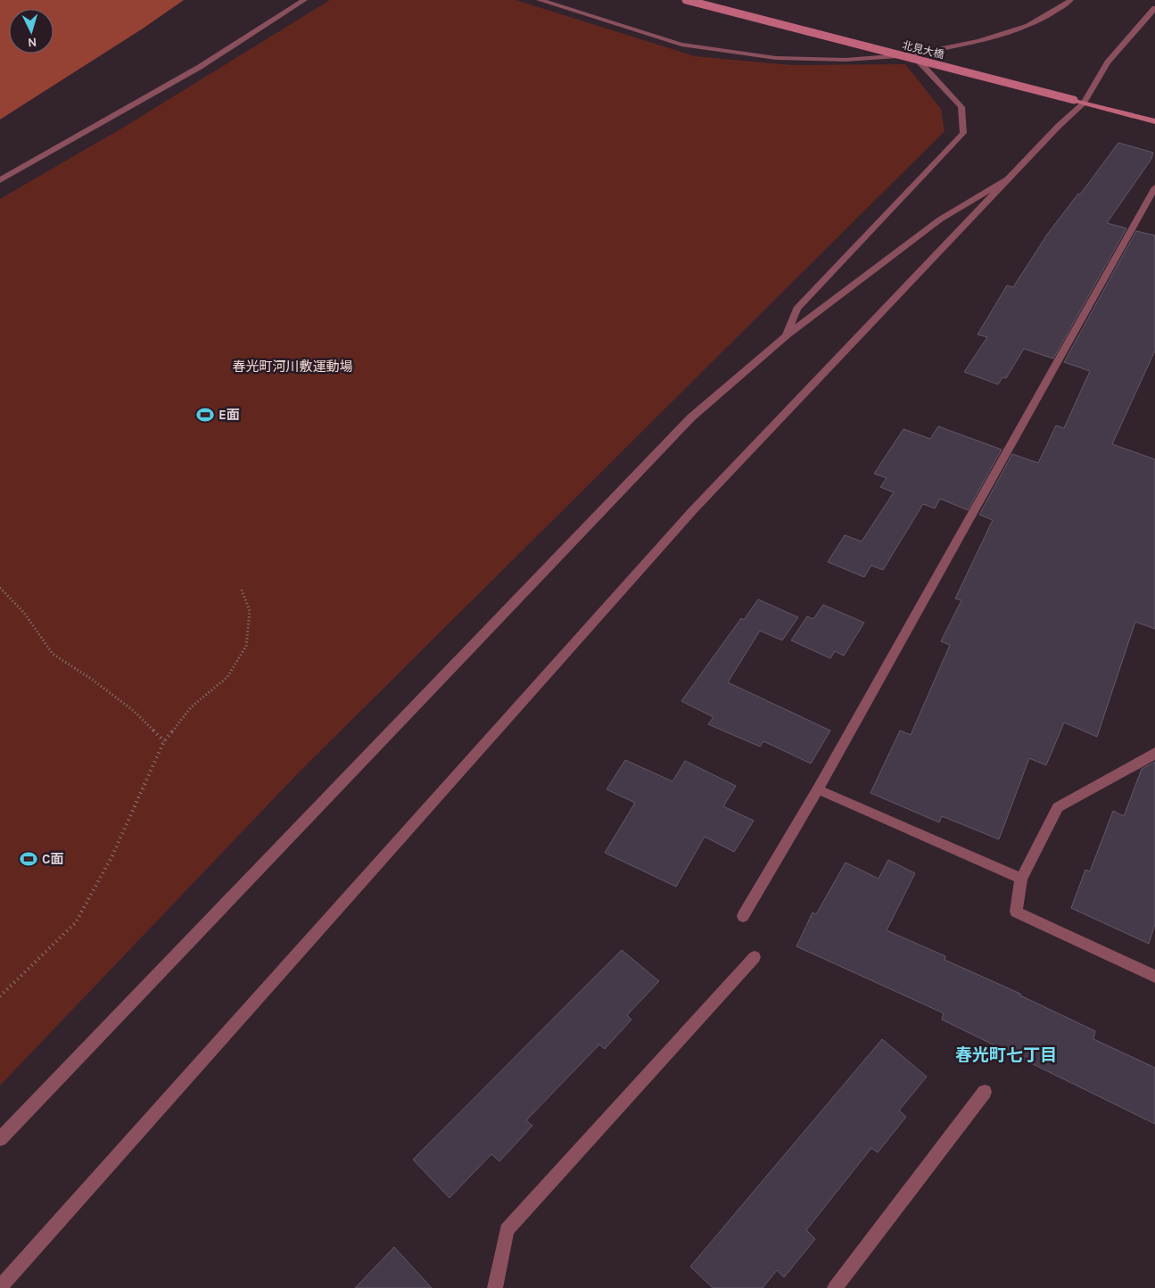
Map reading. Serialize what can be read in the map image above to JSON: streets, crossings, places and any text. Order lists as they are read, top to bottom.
{
  "streets": {
    "street": ["北見大橋"]
  },
  "districts": ["春光町七丁目"],
  "parks": ["春光町河川敷運動場"],
  "places": {
    "sports": ["E面", "C面"]
  },
  "north": "bottom"
}
